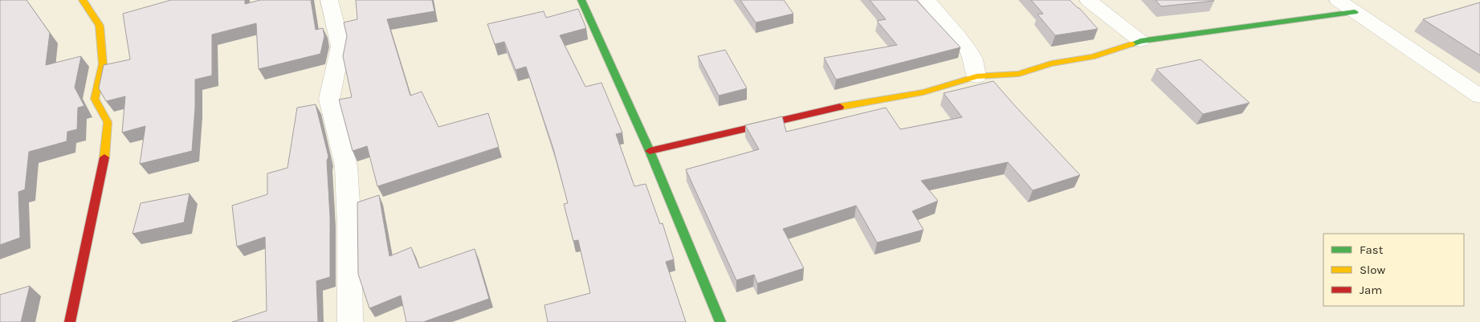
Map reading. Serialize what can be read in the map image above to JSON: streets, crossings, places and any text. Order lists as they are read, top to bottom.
{
  "legend": ["Fast", "Slow", "Jam"]
}
